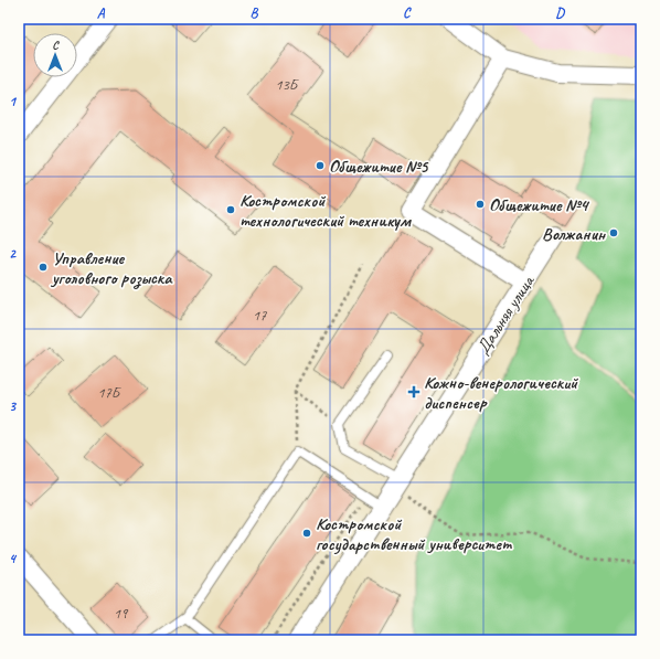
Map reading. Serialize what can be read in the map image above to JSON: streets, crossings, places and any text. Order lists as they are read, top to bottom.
{
  "streets": {
    "street": ["Дальняя улица"]
  },
  "places": {
    "other": [
      "Общежитие №5",
      "Общежитие №4",
      "Костромской технологический техникум",
      "Волжанин",
      "Управление уголовного розыска",
      "Костромской государственный университет"
    ],
    "health": ["Кожно-венерологический диспенсер"]
  },
  "house_numbers": [
    "13Б",
    "17",
    "17Б",
    "19"
  ],
  "north": "top",
  "grid": {
    "columns": [
      "A",
      "B",
      "C",
      "D"
    ],
    "rows": [
      "1",
      "2",
      "3",
      "4"
    ]
  }
}
